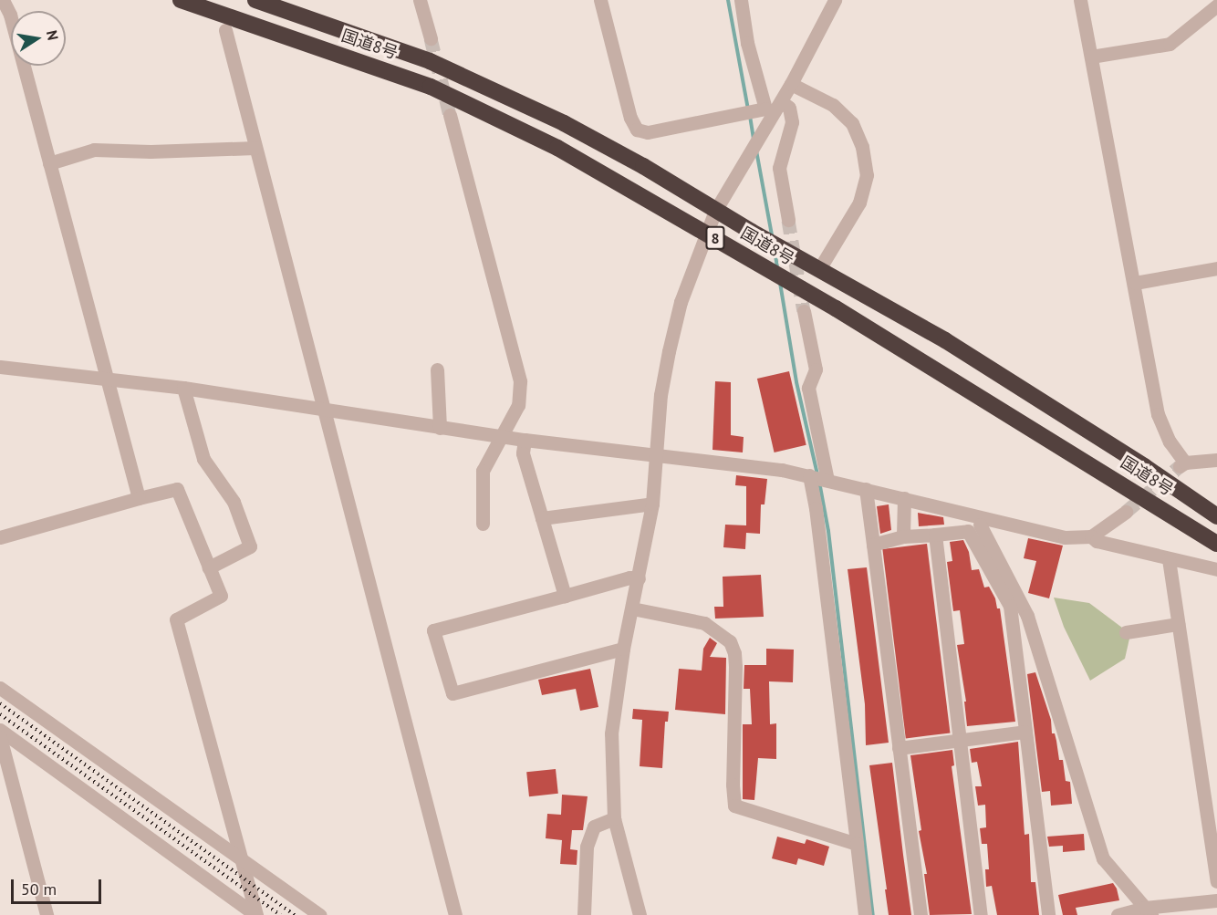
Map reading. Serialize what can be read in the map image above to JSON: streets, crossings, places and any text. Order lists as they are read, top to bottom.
{
  "streets": {
    "highway": ["国道8号", "8"]
  },
  "scale_bar": "50 m",
  "north": "right"
}
